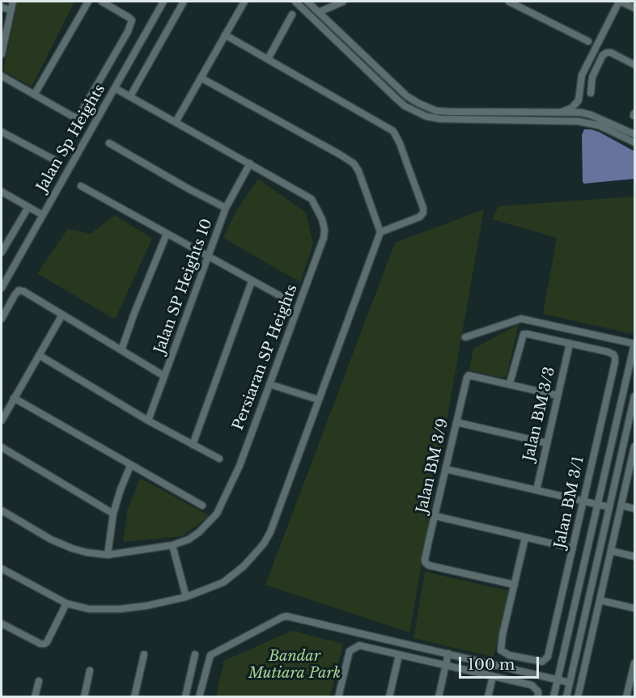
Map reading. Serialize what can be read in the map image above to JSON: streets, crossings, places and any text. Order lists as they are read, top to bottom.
{
  "streets": {
    "street": [
      "Jalan Sp Heights",
      "Jalan SP Heights 10",
      "Persiaran SP Heights",
      "Jalan BM 3/3",
      "Jalan BM 3/9",
      "Jalan BM 3/1"
    ]
  },
  "crossings": [
    ["Jalan Sp Heights", "Persiaran SP Heights"],
    ["Jalan SP Heights 10", "Persiaran SP Heights"],
    ["Jalan BM 3/3", "Jalan BM 3/1"],
    ["Jalan BM 3/9", "Jalan BM 3/1"]
  ],
  "parks": ["Bandar Mutiara Park"],
  "scale_bar": "100 m"
}
